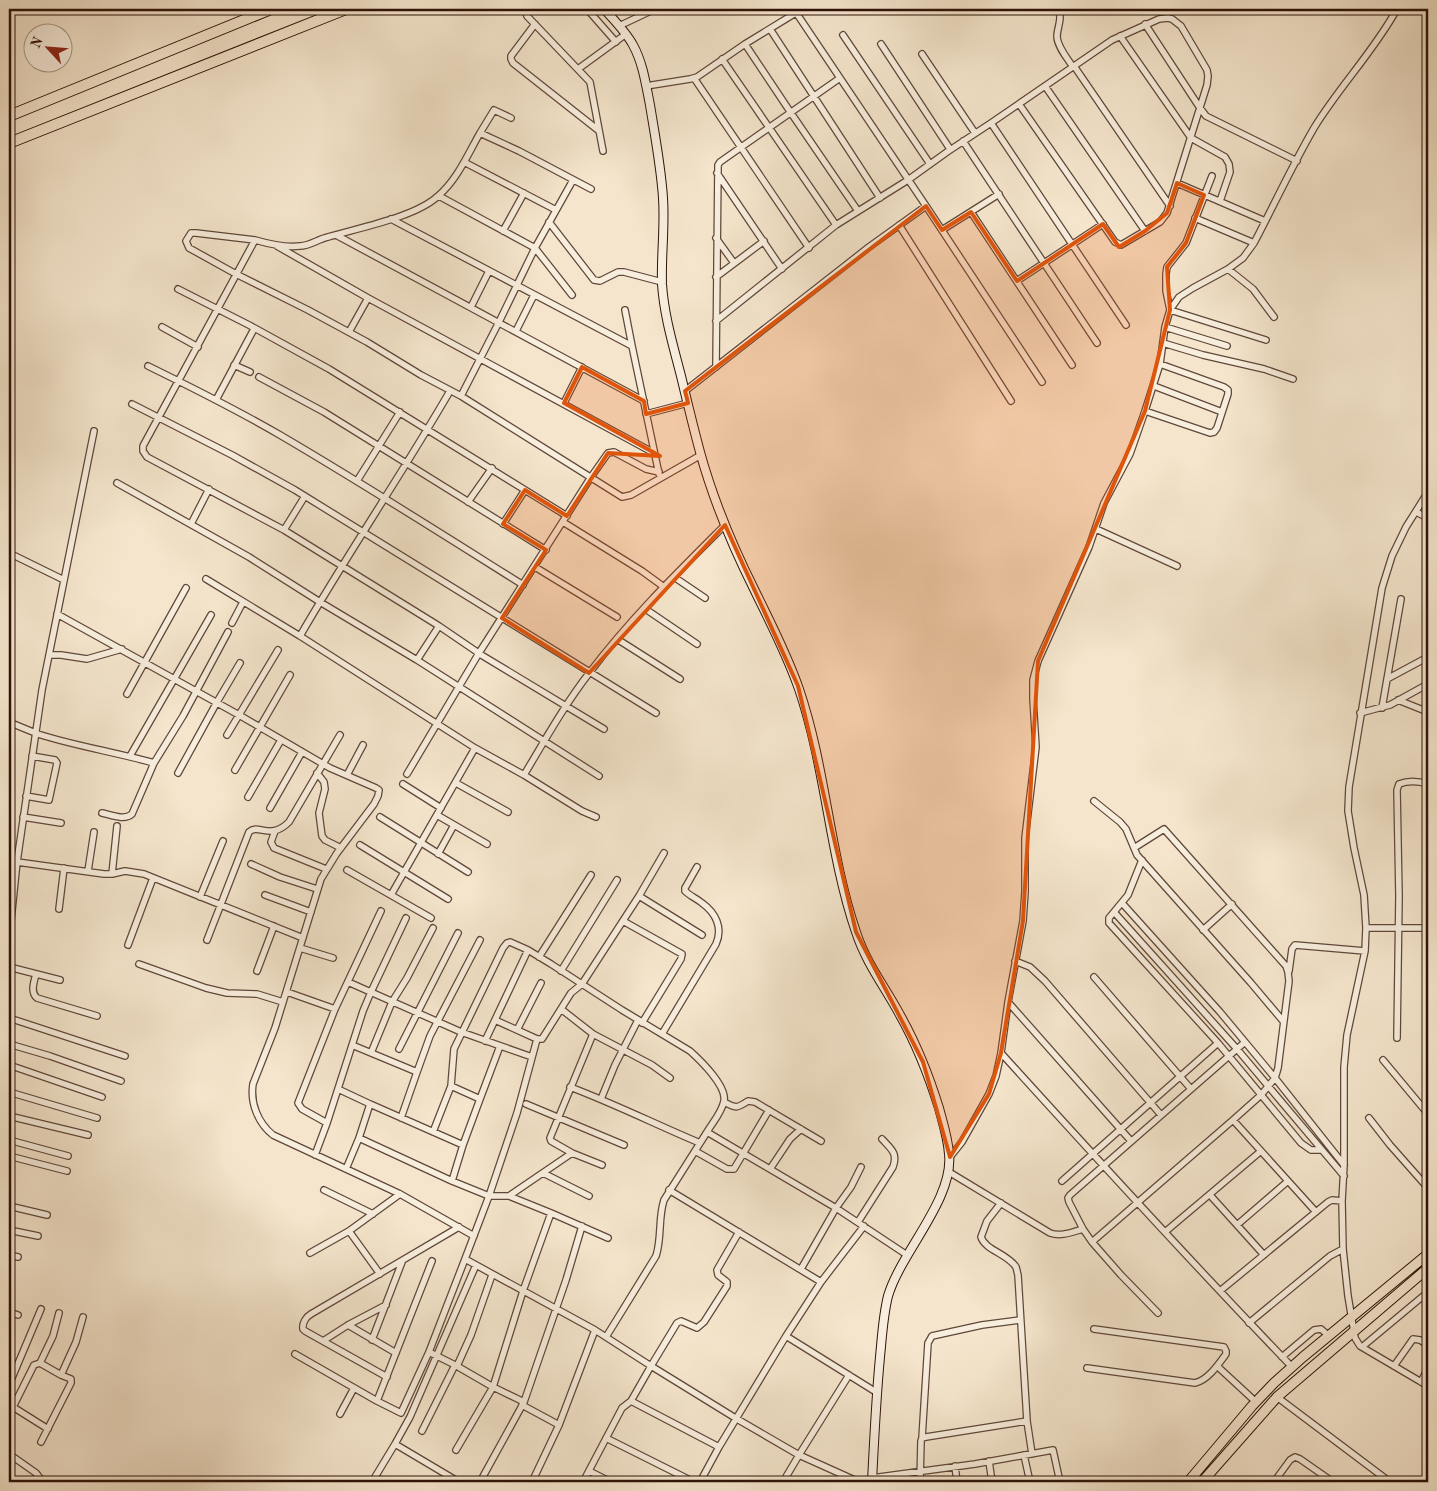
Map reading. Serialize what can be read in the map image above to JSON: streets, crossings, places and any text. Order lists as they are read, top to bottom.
{
  "north": "top left"
}
